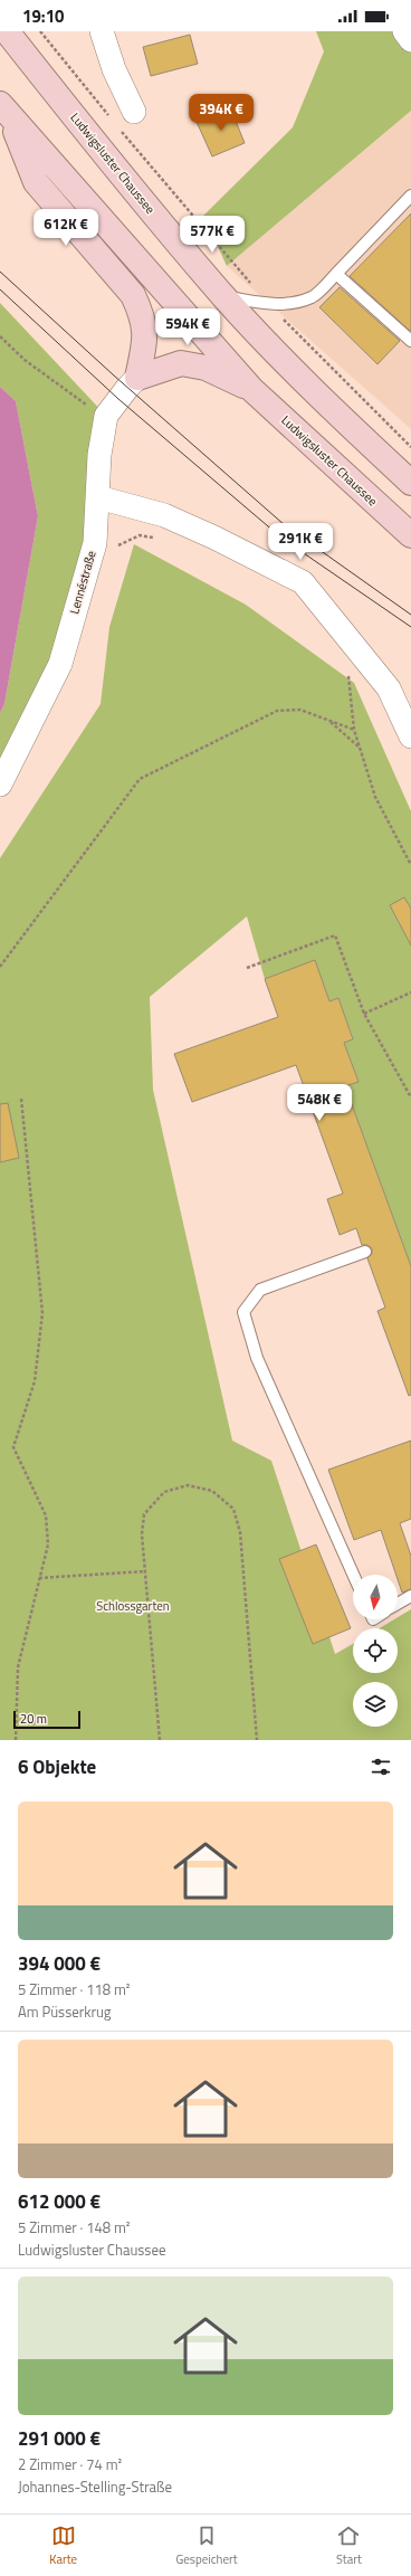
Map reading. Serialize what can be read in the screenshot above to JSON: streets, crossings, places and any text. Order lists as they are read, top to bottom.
{
  "streets": {
    "street": ["Ludwigsluster Chaussee", "Lennéstraße"]
  },
  "parks": ["Schlossgarten"],
  "scale_bar": "20 m",
  "north": "bottom",
  "page": {
    "status": "19:10",
    "price": [
      "394K €",
      "612K €",
      "577K €",
      "594K €",
      "291K €",
      "548K €"
    ],
    "scale": "20 m",
    "heading": "6 Objekte",
    "list": [
      {
        "name": "394 000 €",
        "note": "5 Zimmer · 118 m² · Am Püsserkrug"
      },
      {
        "name": "612 000 €",
        "note": "5 Zimmer · 148 m² · Ludwigsluster Chaussee"
      },
      {
        "name": "291 000 €",
        "note": "2 Zimmer · 74 m² · Johannes-Stelling-Straße"
      }
    ],
    "tabs": ["Karte", "Gespeichert", "Start"]
  }
}
